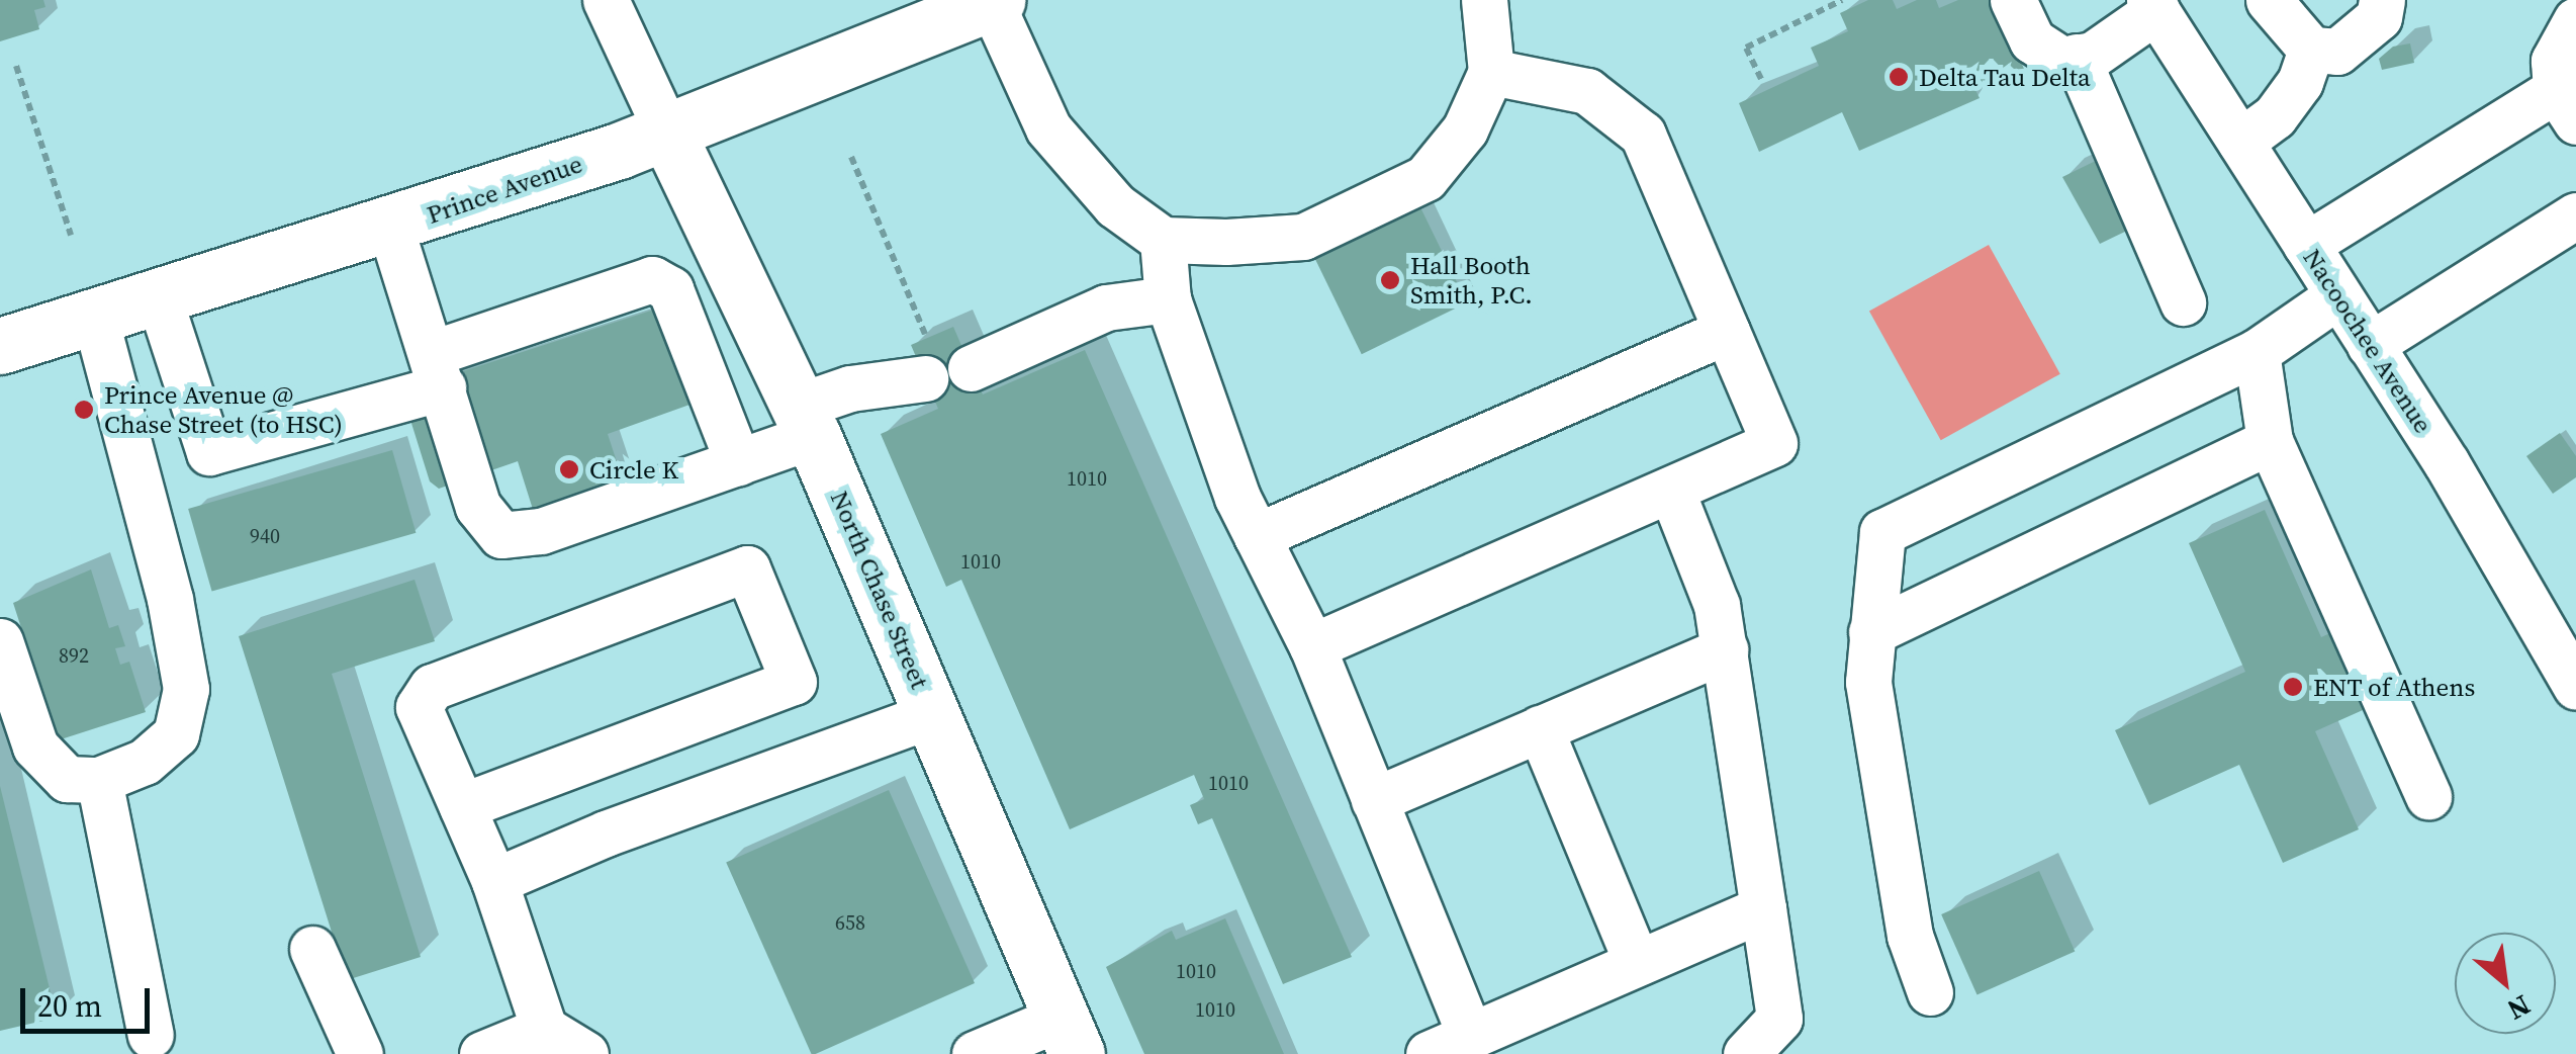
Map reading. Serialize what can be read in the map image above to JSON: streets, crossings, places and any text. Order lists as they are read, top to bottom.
{
  "streets": {
    "main road": ["Prince Avenue", "North Chase Street"],
    "street": ["Nacoochee Avenue"]
  },
  "crossings": [
    ["Prince Avenue", "North Chase Street"]
  ],
  "places": [
    "Delta Tau Delta",
    "Hall Booth Smith, P.C.",
    "Prince Avenue @ Chase Street (to HSC)",
    "Circle K",
    "ENT of Athens"
  ],
  "house_numbers": [
    "1010",
    "940",
    "1010",
    "892",
    "1010",
    "658",
    "1010",
    "1010"
  ],
  "scale_bar": "20 m",
  "north": "bottom right"
}
